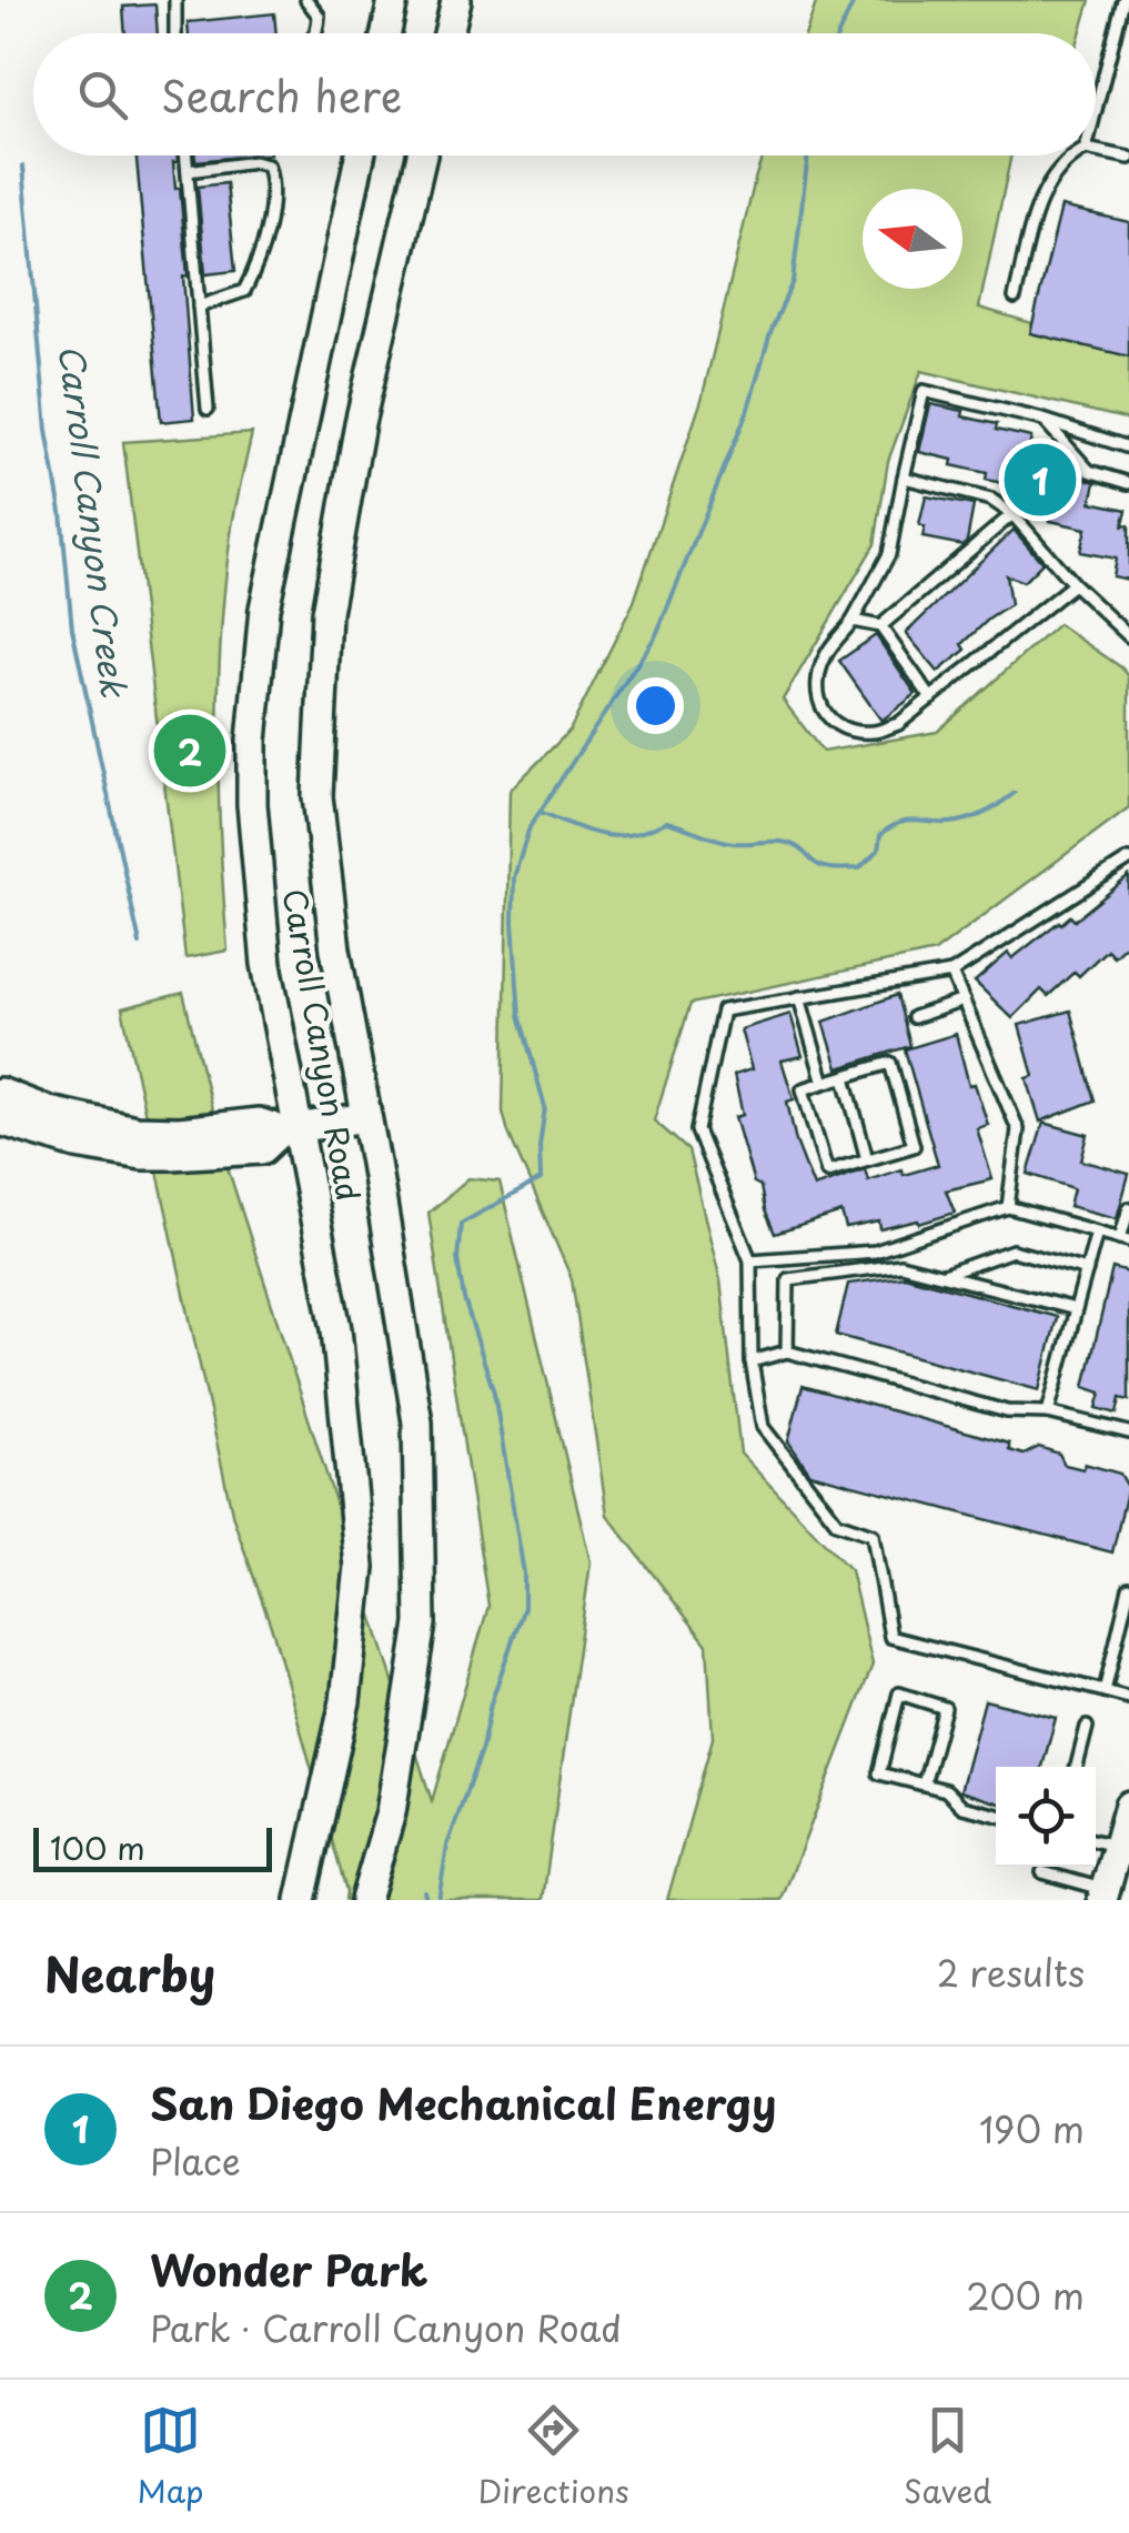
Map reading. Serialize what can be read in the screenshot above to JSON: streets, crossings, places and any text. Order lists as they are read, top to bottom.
{
  "streets": {
    "main road": ["Carroll Canyon Road"]
  },
  "water": ["Carroll Canyon Creek"],
  "scale_bar": "100 m",
  "north": "left",
  "page": {
    "search": "Search here",
    "pins": ["1", "2"],
    "scale": "100 m",
    "heading": ["Nearby", "2 results"],
    "list": [
      {
        "mark": "1",
        "name": "San Diego Mechanical Energy",
        "note": "Place",
        "value": "190 m"
      },
      {
        "mark": "2",
        "name": "Wonder Park",
        "note": "Park · Carroll Canyon Road",
        "value": "200 m"
      }
    ],
    "nav": ["Map", "Directions", "Saved"]
  }
}
